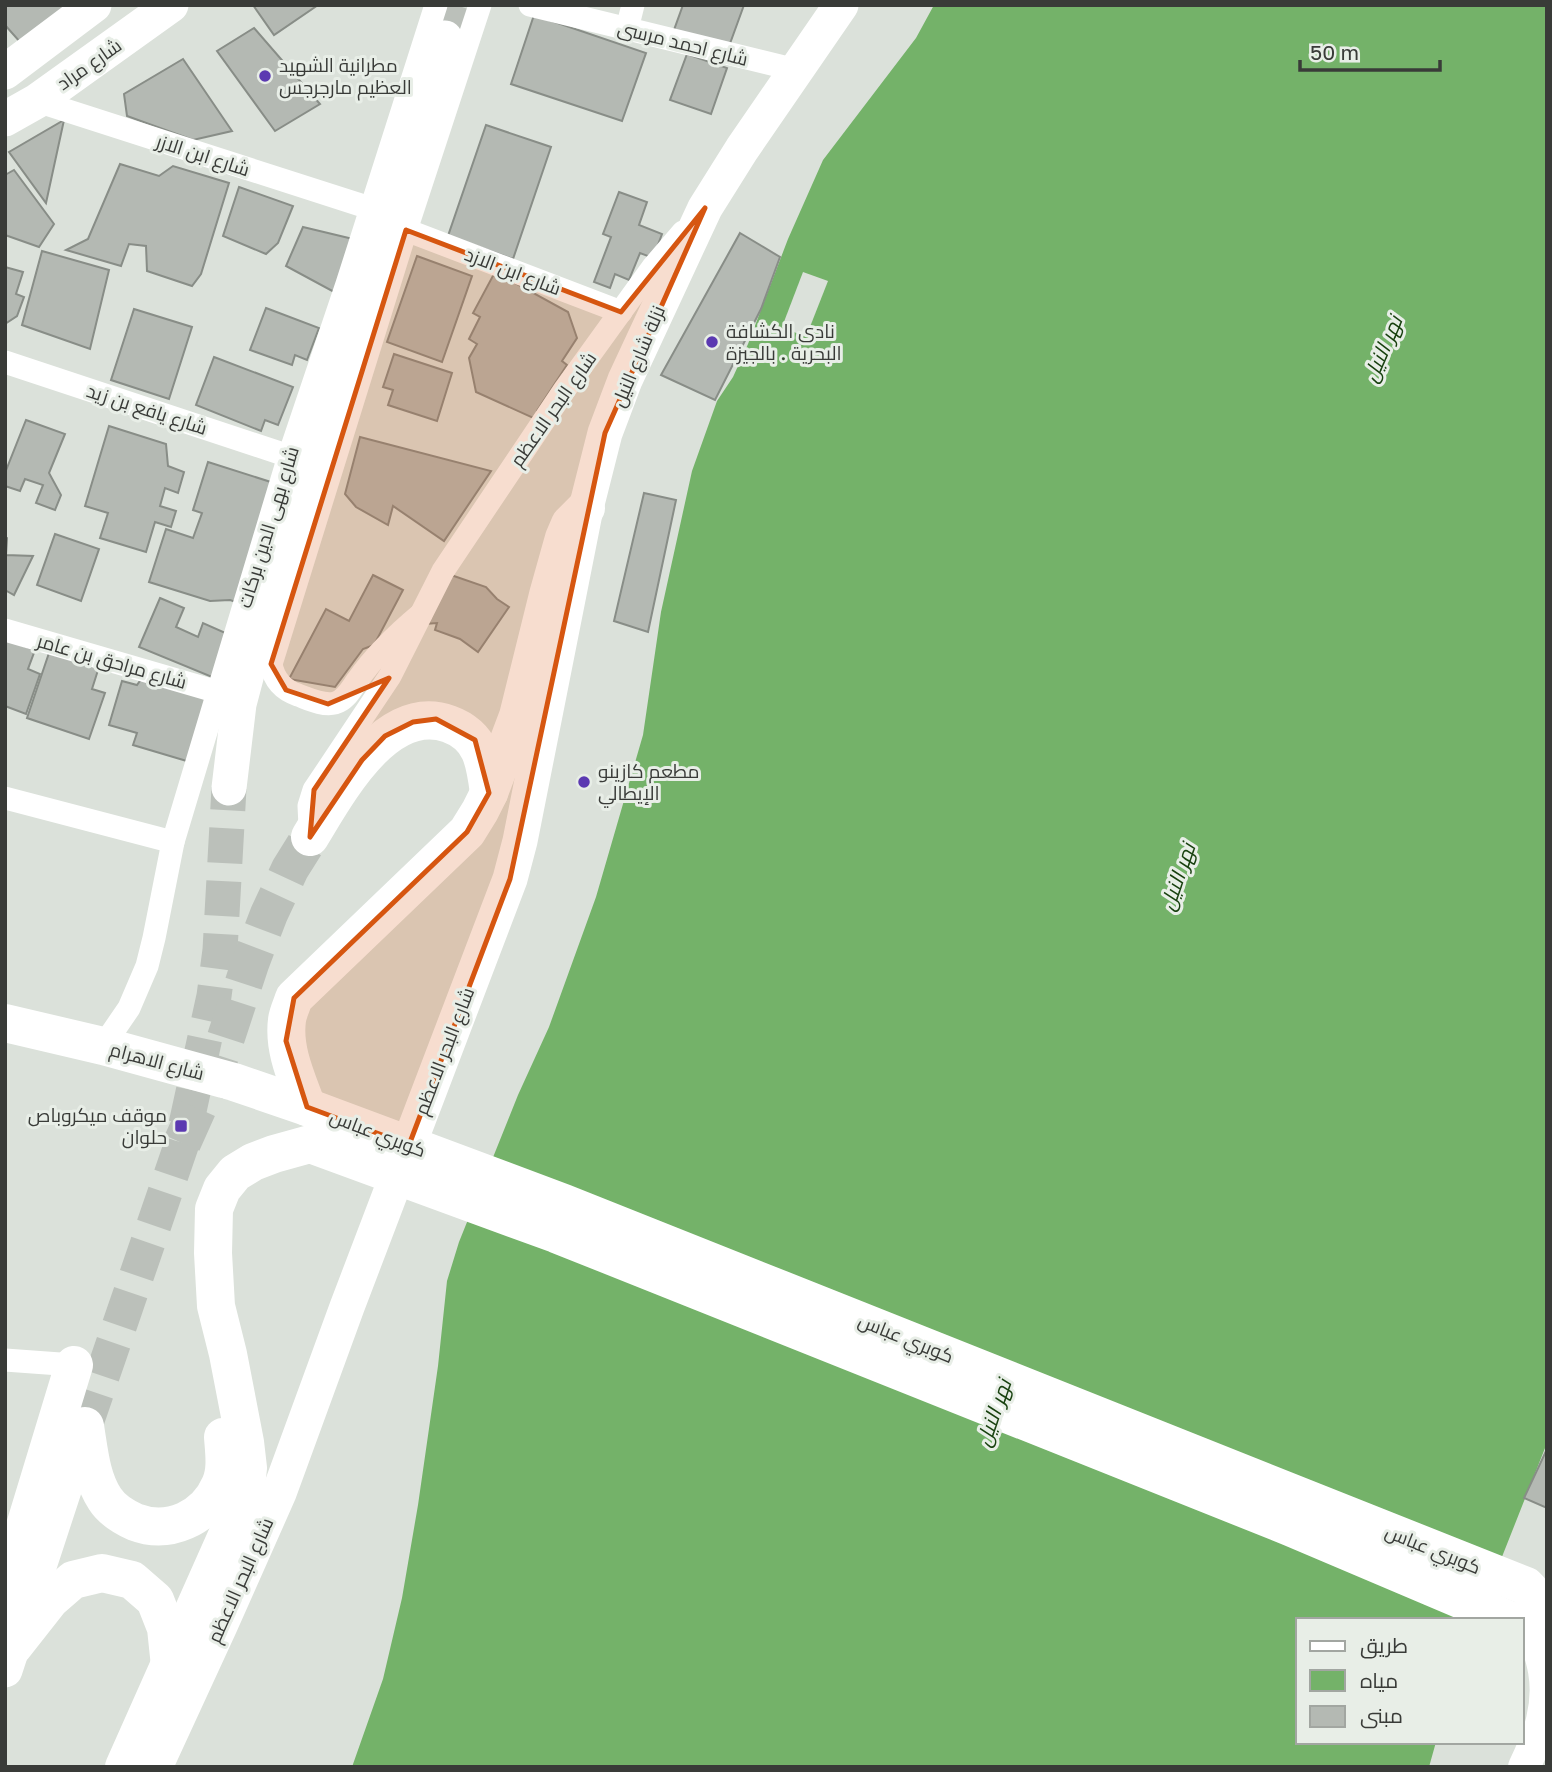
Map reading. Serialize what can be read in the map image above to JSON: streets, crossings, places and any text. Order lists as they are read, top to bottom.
{
  "streets": {
    "highway": ["شارع الاهرام", "كوبري عباس"],
    "main road": [
      "شارع مراد",
      "نزلة شارع النيل",
      "شارع البحر الاعظم",
      "شارع بهى الدين بركات"
    ],
    "street": [
      "شارع احمد مرسى",
      "شارع ابن الازر",
      "شارع ابن الازد",
      "شارع يافع بن زيد",
      "شارع مراحق بن عامر"
    ]
  },
  "crossings": [
    ["شارع احمد مرسى", "شارع البحر الاعظم"],
    ["شارع مراد", "شارع ابن الازر"],
    ["شارع ابن الازر", "شارع بهى الدين بركات"],
    ["شارع ابن الازد", "شارع البحر الاعظم"],
    ["نزلة شارع النيل", "شارع البحر الاعظم"],
    ["شارع يافع بن زيد", "شارع بهى الدين بركات"],
    ["شارع بهى الدين بركات", "شارع مراحق بن عامر"],
    ["شارع بهى الدين بركات", "شارع الاهرام"],
    ["شارع الاهرام", "كوبري عباس"]
  ],
  "water": ["نهر النيل"],
  "places": {
    "other": ["مطرانية الشهيد العظيم مارجرجس", "نادى الكشافة البحرية . بالجيزة", "مطعم كازينو الإيطالي"],
    "transit": ["موقف ميكروباص حلوان"]
  },
  "legend": ["طريق", "مياه", "مبنى"],
  "scale_bar": "50 m"
}
